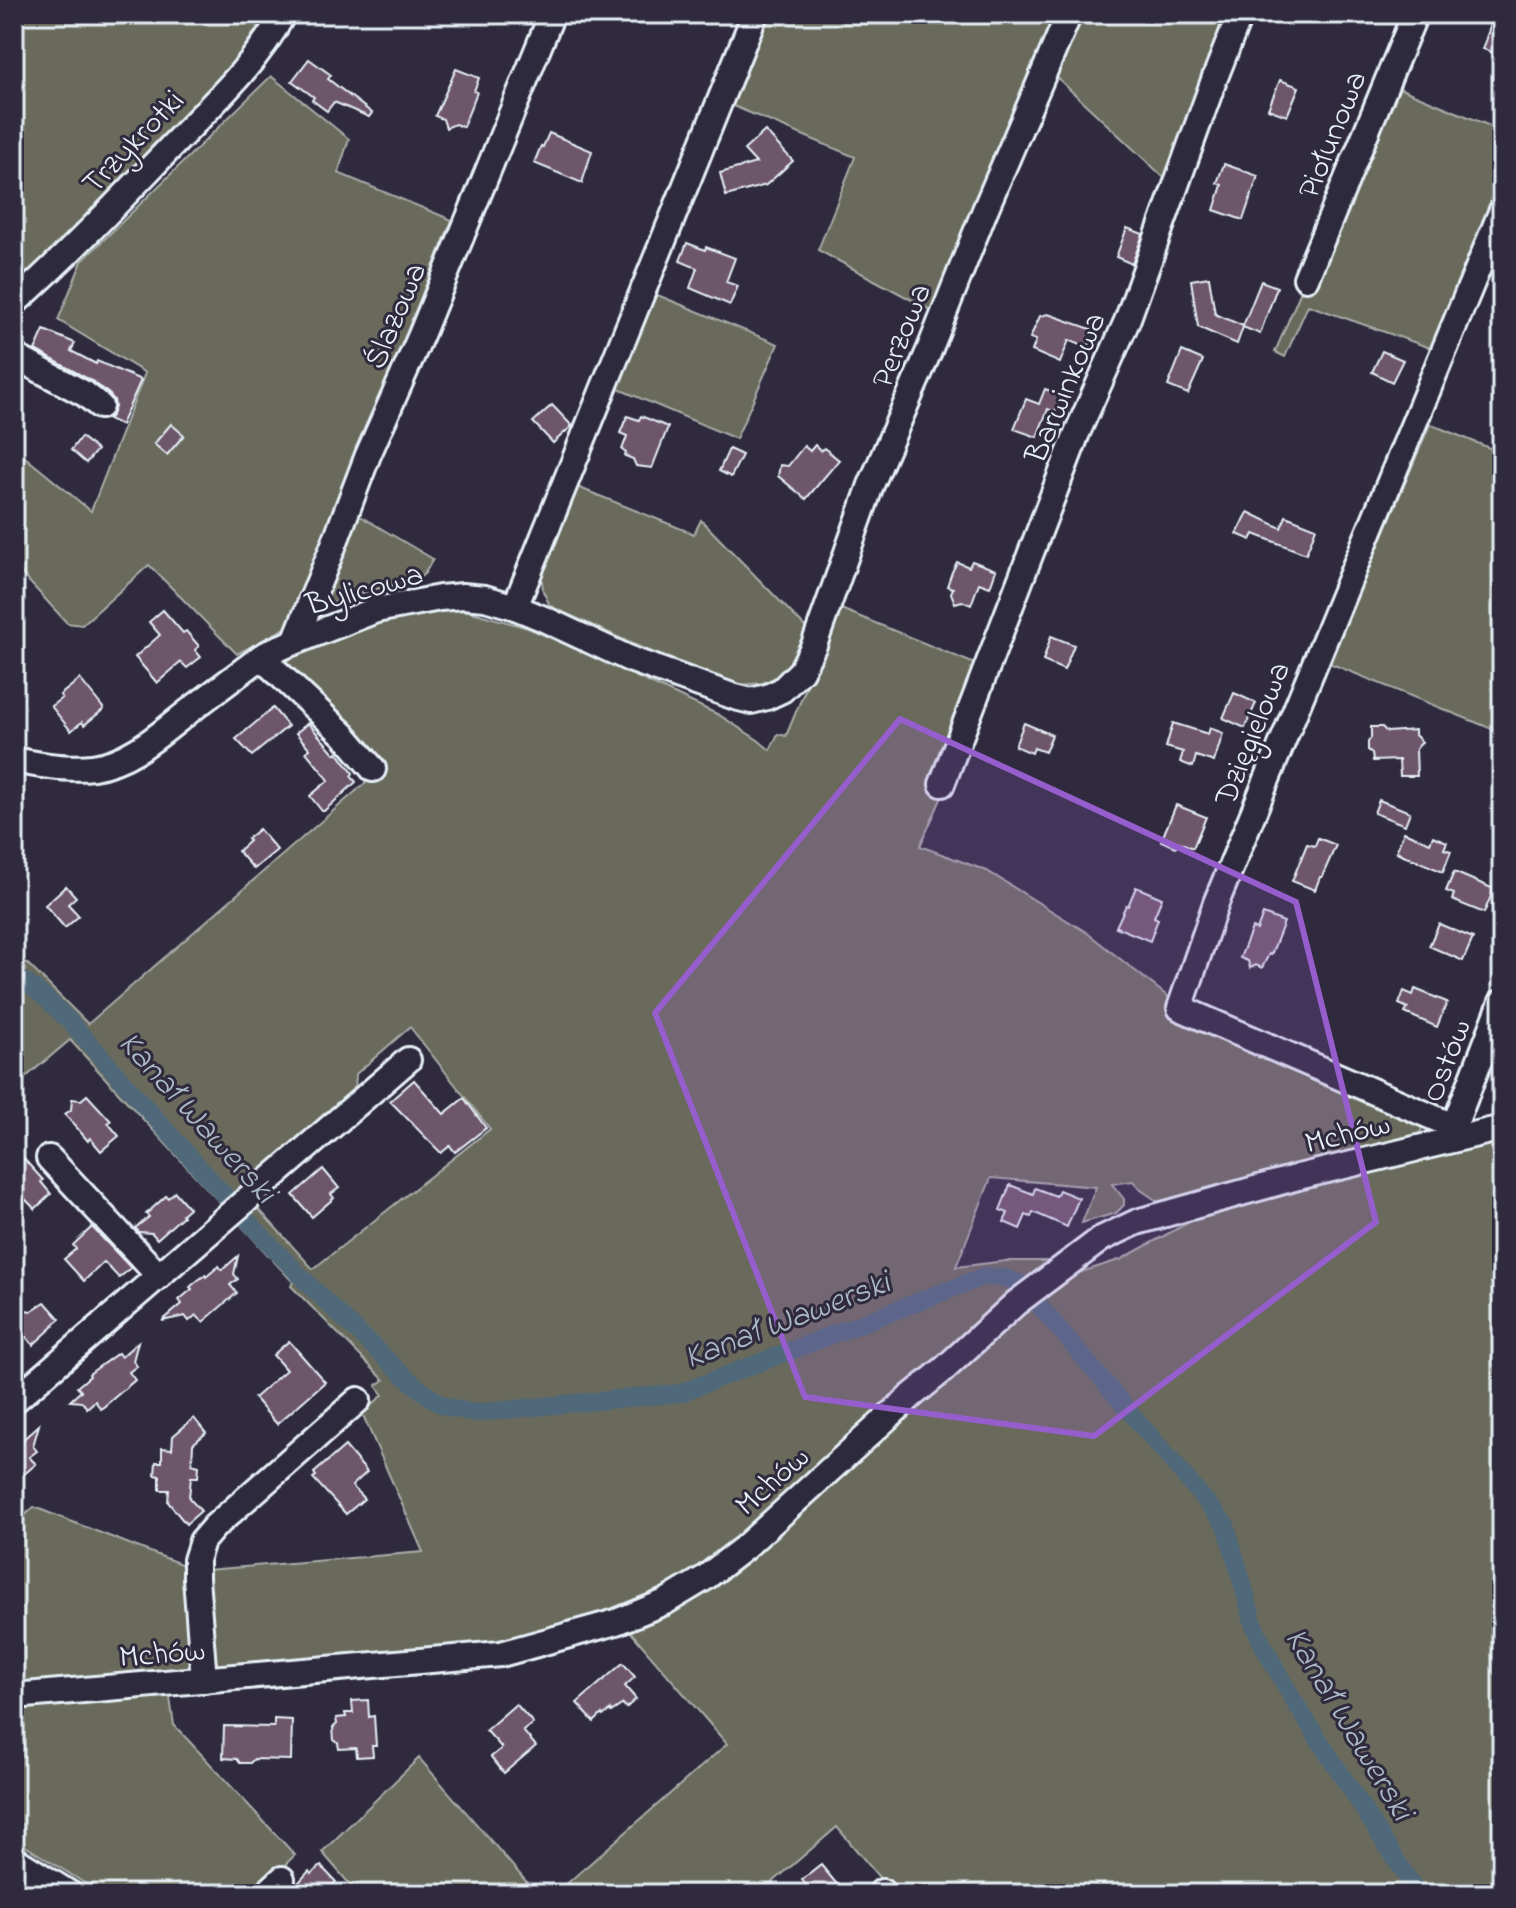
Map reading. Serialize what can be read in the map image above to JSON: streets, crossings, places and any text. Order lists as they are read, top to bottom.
{
  "streets": {
    "street": [
      "Piołunowa",
      "Trzykrotki",
      "Ślazowa",
      "Perzowa",
      "Barwinkowa",
      "Bylicowa",
      "Dzięgielowa",
      "Ostów",
      "Mchów"
    ]
  },
  "crossings": [
    ["Ślazowa", "Bylicowa"],
    ["Perzowa", "Bylicowa"],
    ["Dzięgielowa", "Ostów"],
    ["Dzięgielowa", "Mchów"],
    ["Ostów", "Mchów"]
  ],
  "water": ["Kanał Wawerski"]
}
